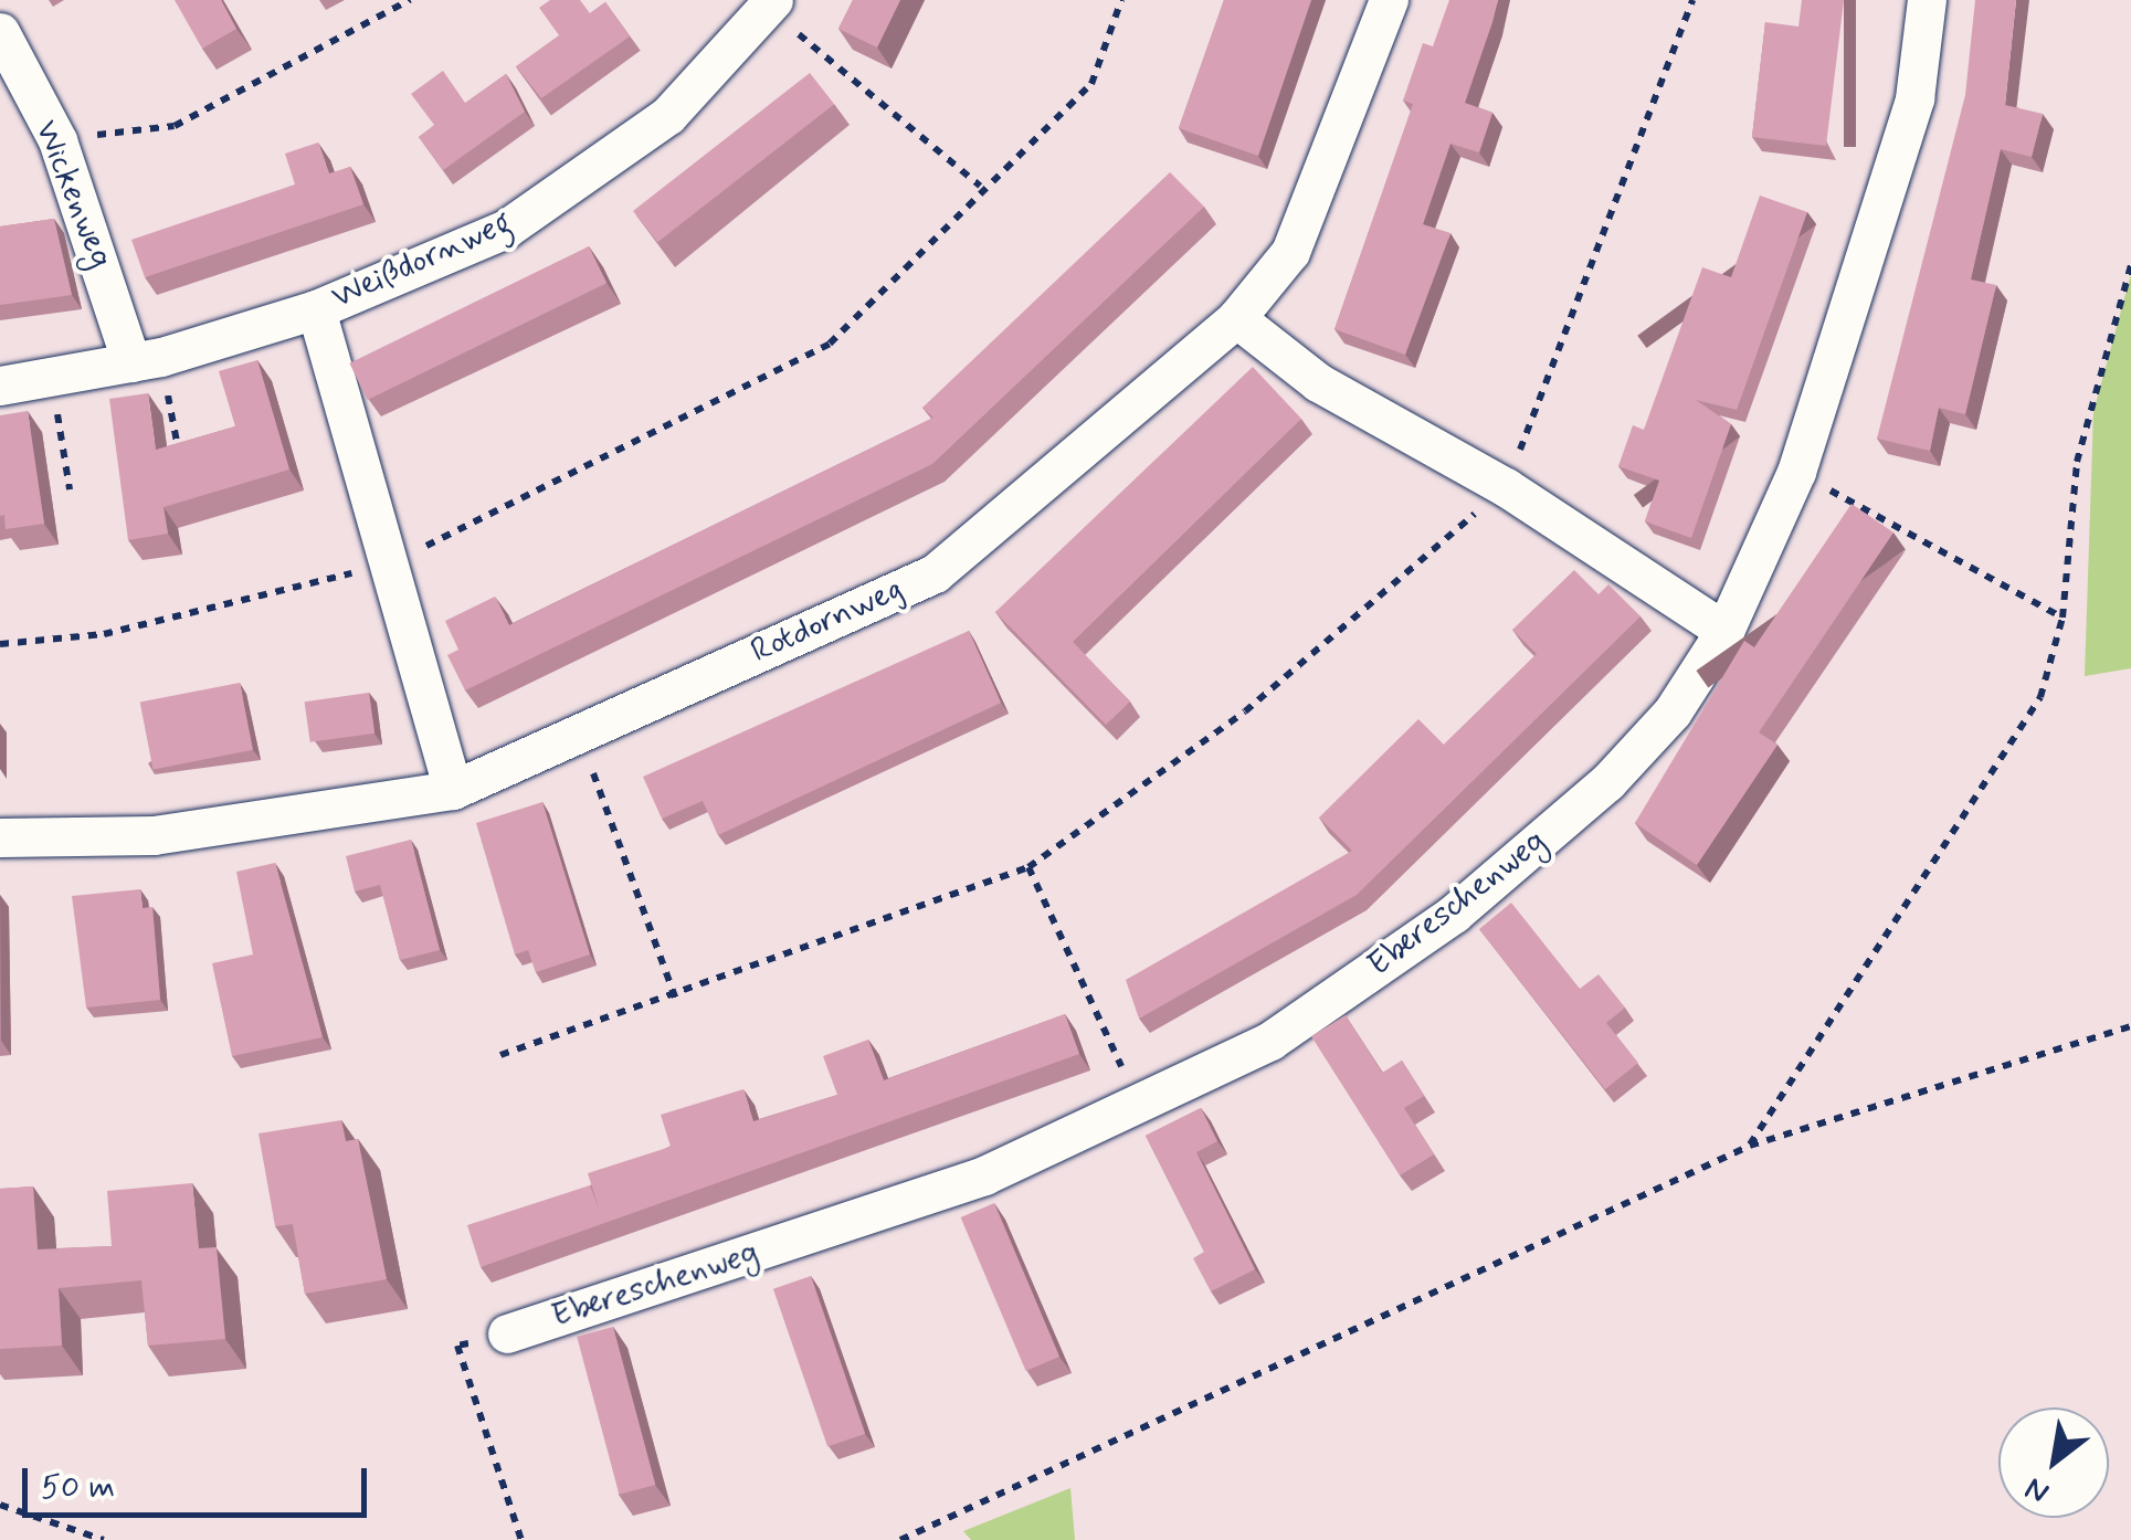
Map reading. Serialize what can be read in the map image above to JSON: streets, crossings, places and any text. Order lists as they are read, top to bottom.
{
  "streets": {
    "street": [
      "Wickenweg",
      "Weißdornweg",
      "Rotdornweg",
      "Ebereschenweg"
    ]
  },
  "crossings": [
    ["Wickenweg", "Weißdornweg"]
  ],
  "scale_bar": "50 m",
  "north": "bottom left"
}
